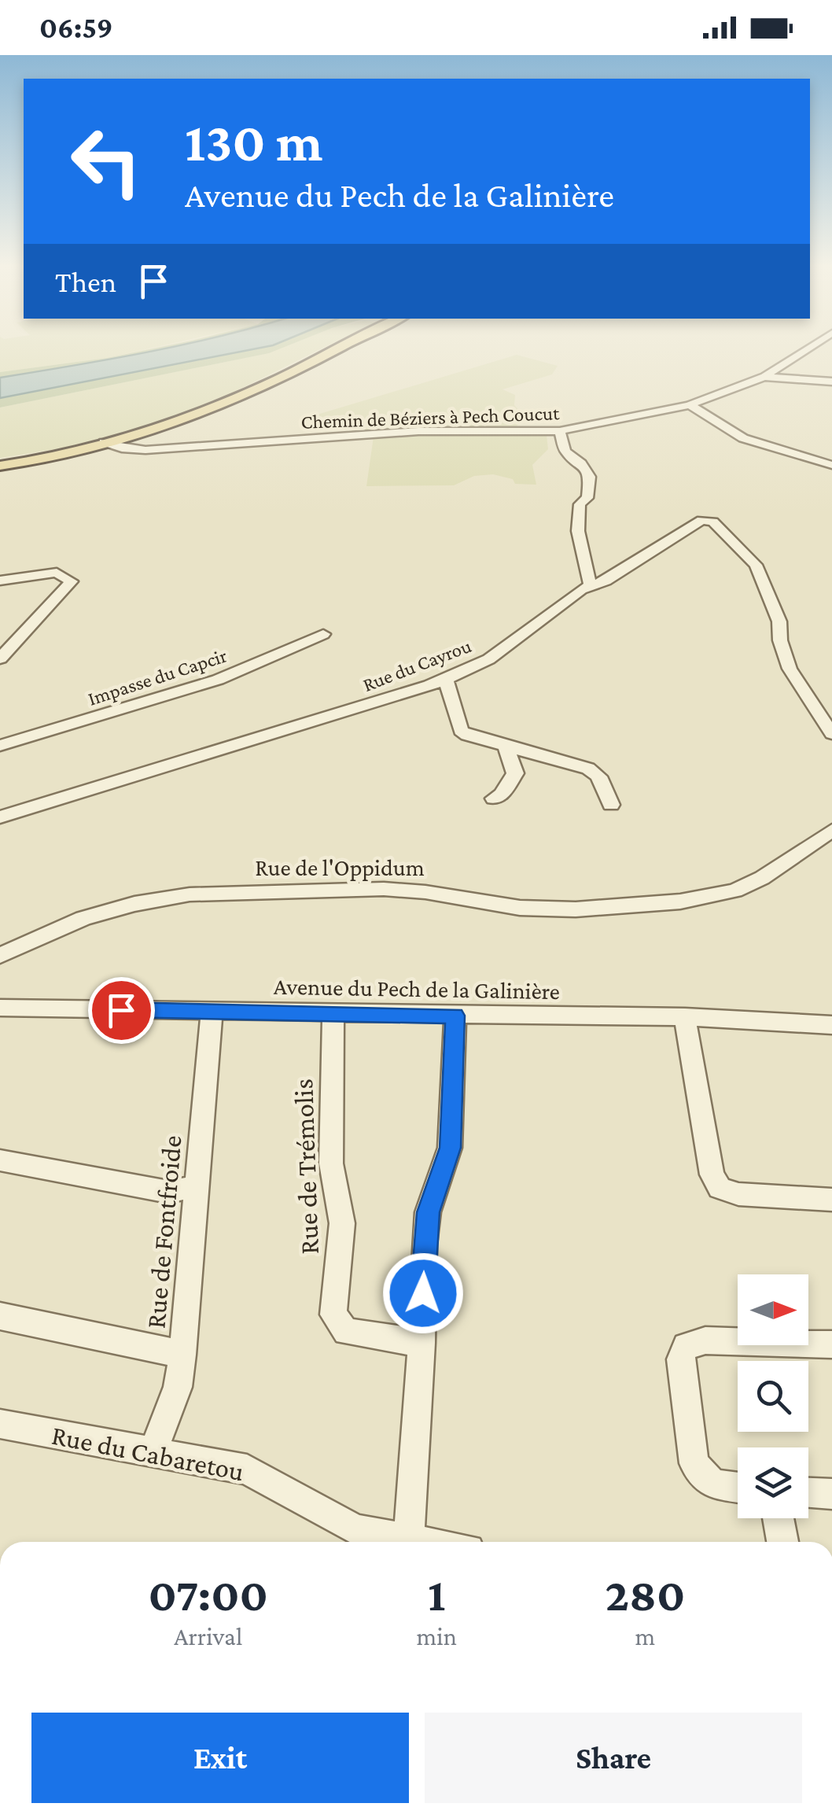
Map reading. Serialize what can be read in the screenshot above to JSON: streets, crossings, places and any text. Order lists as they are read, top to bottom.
{
  "streets": {
    "street": [
      "Chemin de Béziers à Pech Coucut",
      "Rue du Cayrou",
      "Impasse du Capcir",
      "Rue de l'Oppidum",
      "Avenue du Pech de la Galinière",
      "Rue de Trémolis",
      "Rue de Fontfroide",
      "Rue du Cabaretou"
    ]
  },
  "crossings": [
    ["Avenue du Pech de la Galinière", "Rue de Trémolis"],
    ["Avenue du Pech de la Galinière", "Rue de Fontfroide"],
    ["Rue de Fontfroide", "Rue du Cabaretou"]
  ],
  "north": "right",
  "page": {
    "status": "06:59",
    "turn": ["130 m", "Avenue du Pech de la Galinière"],
    "then": "Then",
    "eta": [
      "07:00",
      "Arrival",
      "1",
      "min",
      "280",
      "m"
    ],
    "buttons": ["Exit", "Share"]
  }
}
